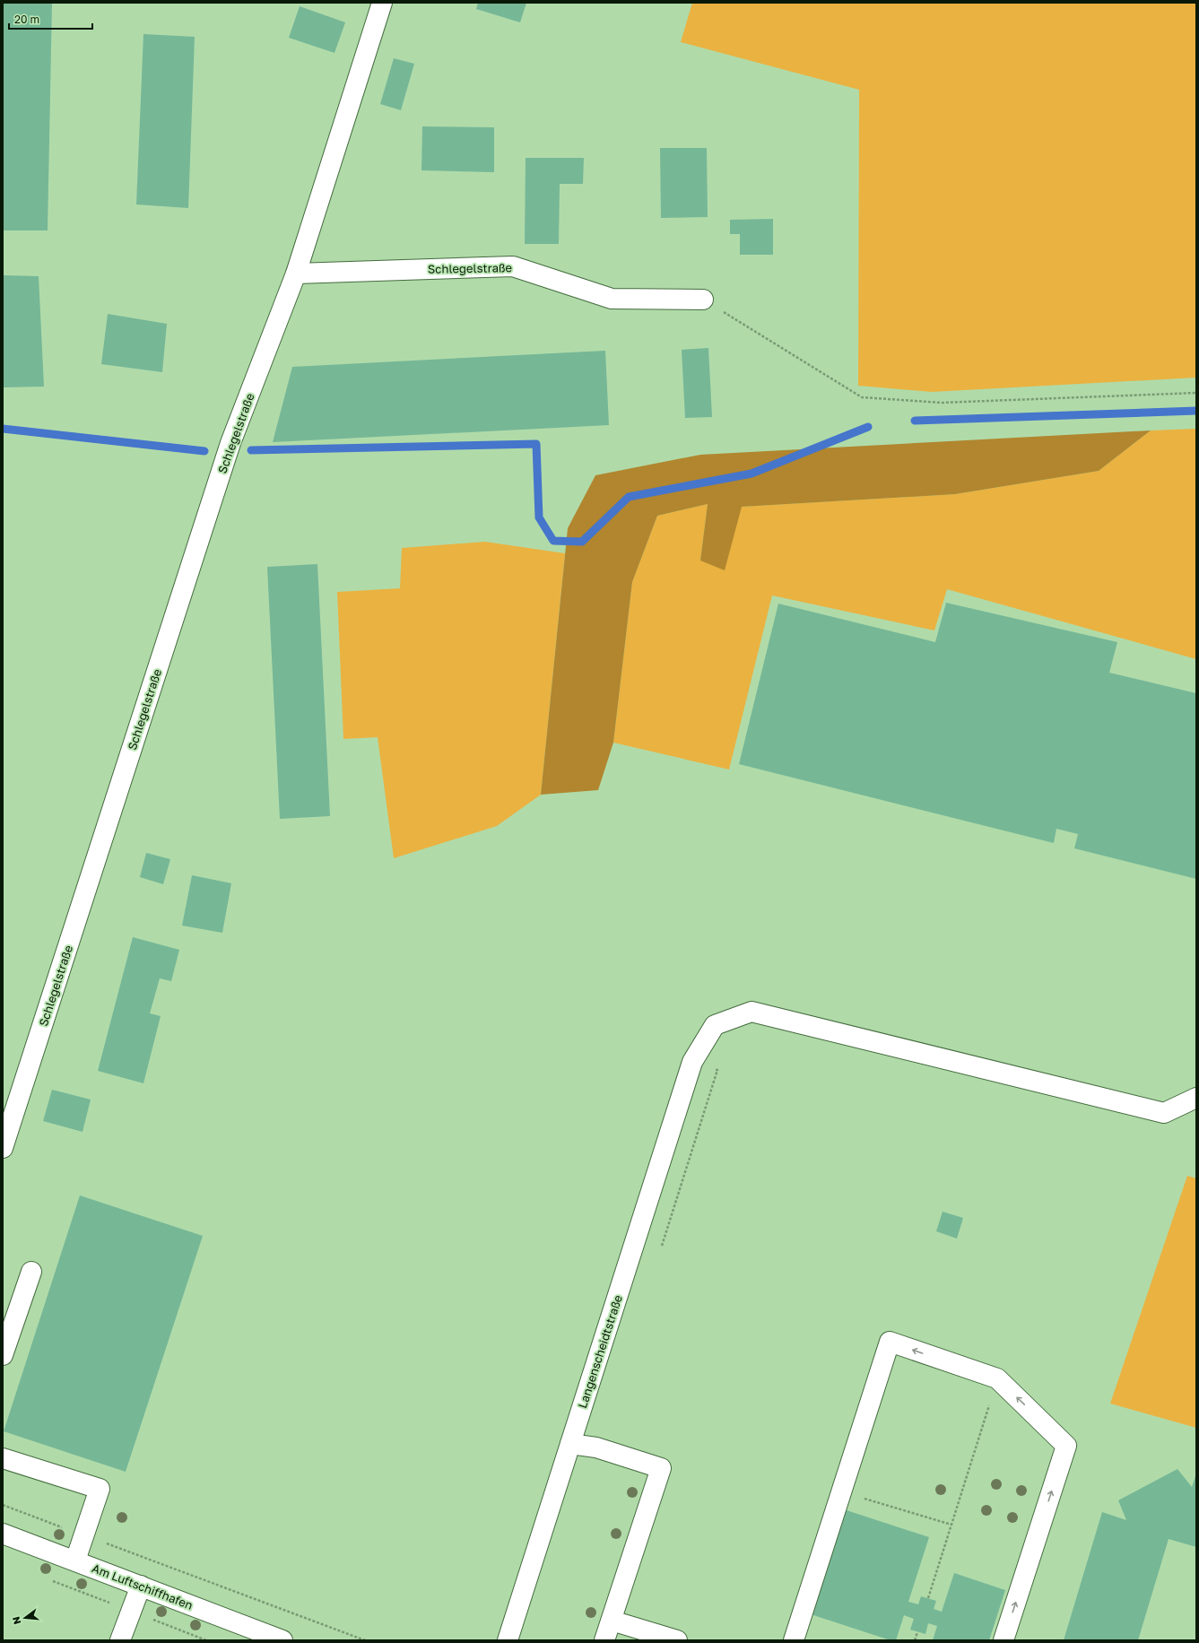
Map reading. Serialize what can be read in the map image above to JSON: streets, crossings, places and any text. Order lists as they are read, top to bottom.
{
  "streets": {
    "street": ["Schlegelstraße", "Langenscheidtstraße", "Am Luftschiffhafen"]
  },
  "scale_bar": "20 m",
  "north": "left"
}
